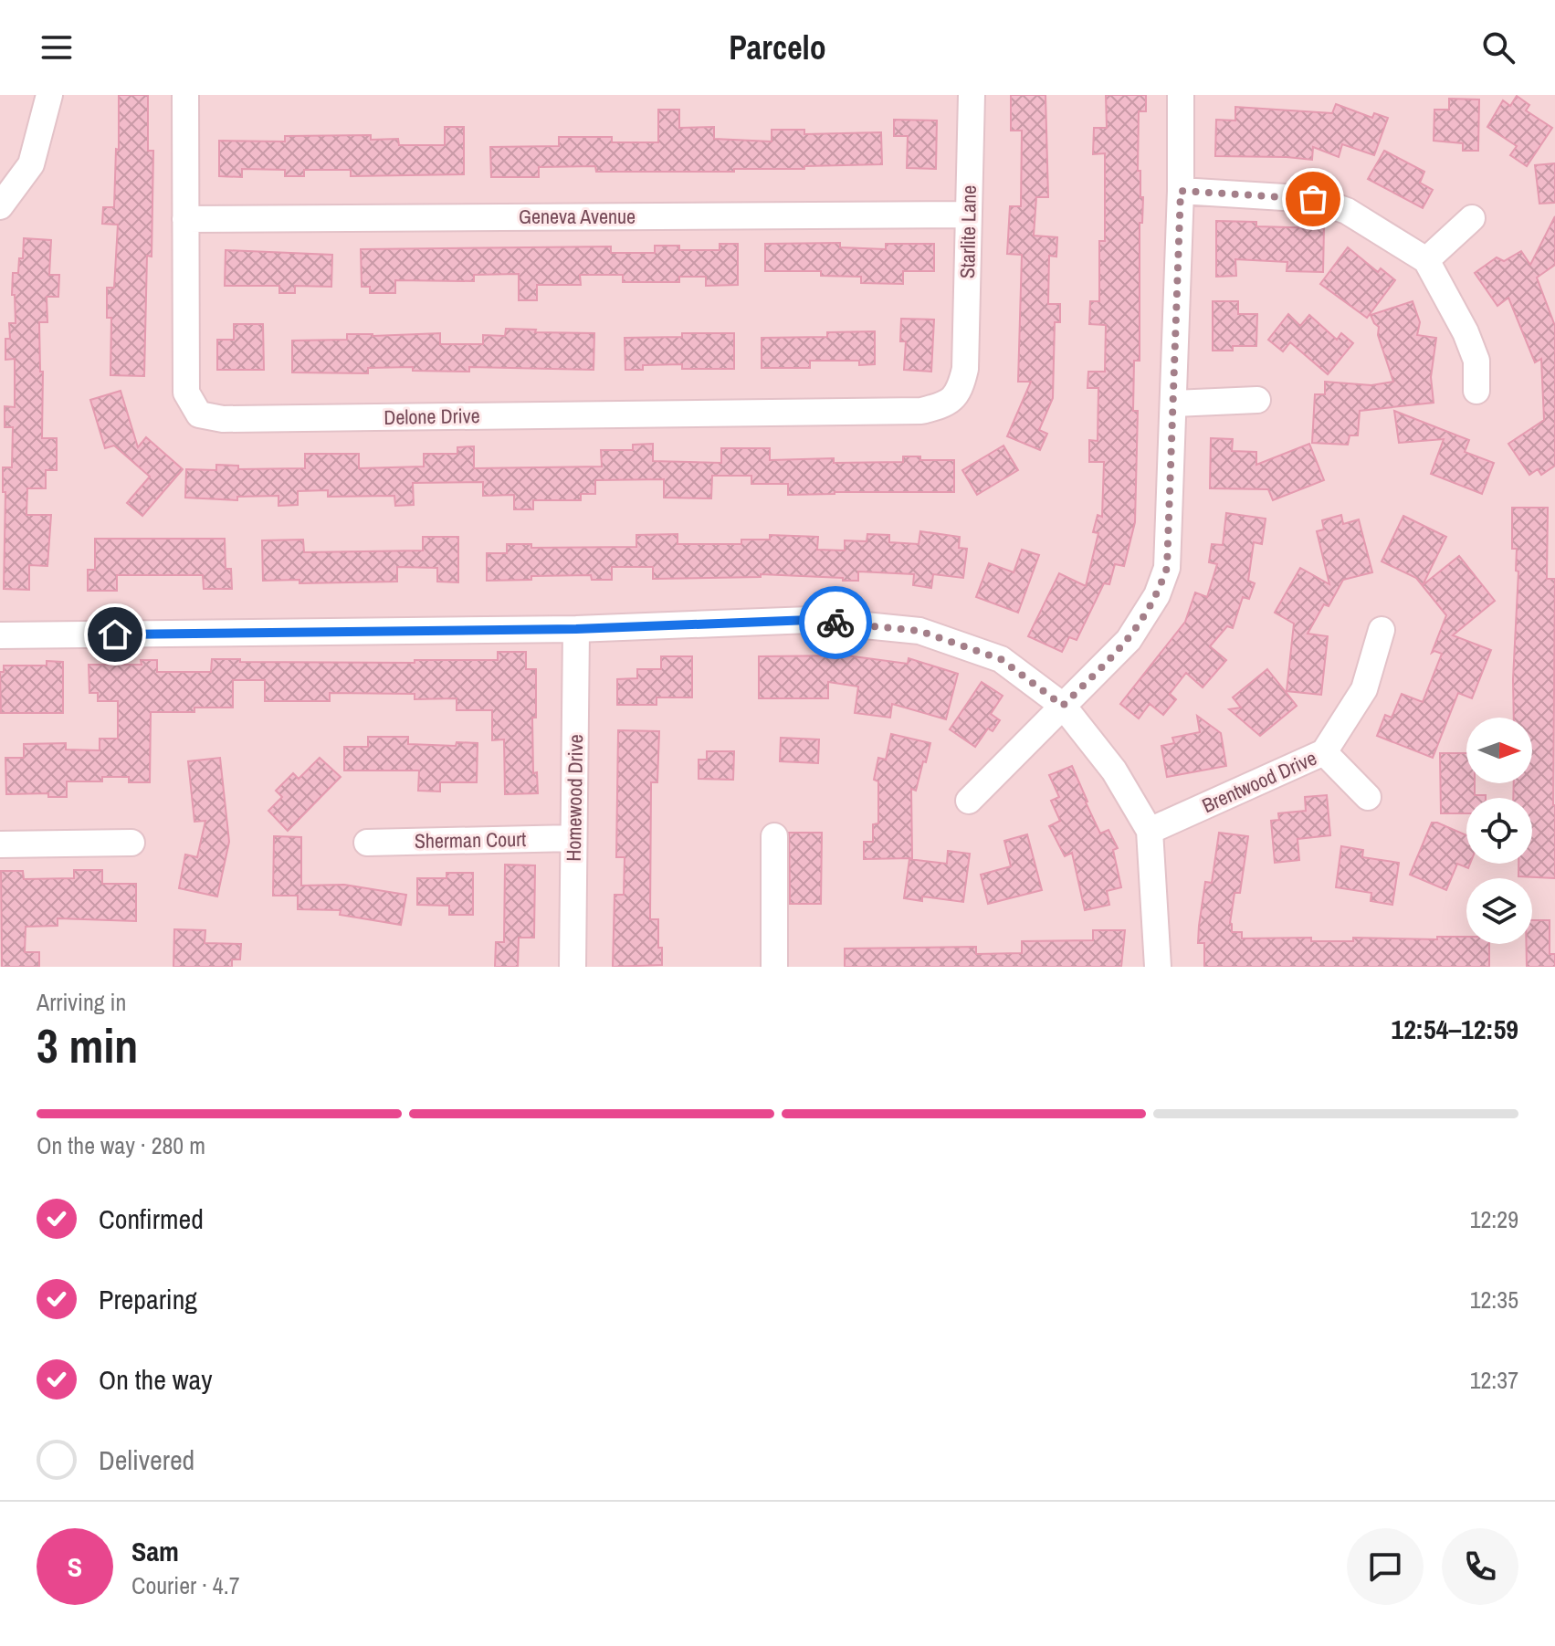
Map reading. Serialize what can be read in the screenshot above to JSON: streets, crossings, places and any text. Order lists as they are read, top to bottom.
{
  "streets": {
    "street": [
      "Geneva Avenue",
      "Starlite Lane",
      "Delone Drive",
      "Brentwood Drive",
      "Homewood Drive",
      "Sherman Court"
    ]
  },
  "crossings": [
    ["Geneva Avenue", "Starlite Lane"],
    ["Geneva Avenue", "Delone Drive"],
    ["Starlite Lane", "Delone Drive"],
    ["Homewood Drive", "Sherman Court"]
  ],
  "north": "right",
  "page": {
    "header": "Parcelo",
    "heading": ["3 min", "Arriving in", "12:54–12:59"],
    "panel": ["Sam", "Courier · 4.7"],
    "bar": "On the way · 280 m",
    "list": [
      ["Confirmed", "12:29"],
      ["Preparing", "12:35"],
      ["On the way", "12:37"],
      "Delivered"
    ],
    "round": "S"
  }
}
